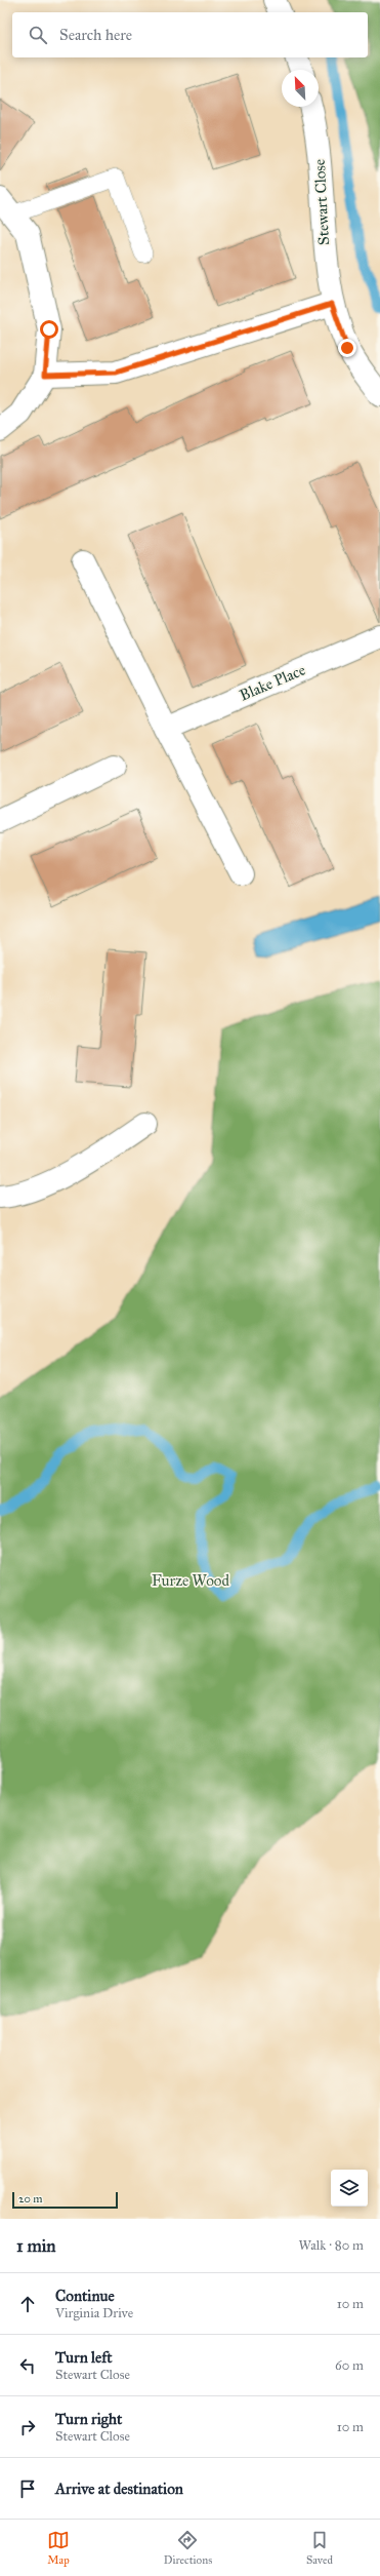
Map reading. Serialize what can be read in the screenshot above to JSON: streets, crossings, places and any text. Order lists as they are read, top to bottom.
{
  "streets": {
    "street": ["Stewart Close", "Blake Place"]
  },
  "parks": ["Furze Wood"],
  "scale_bar": "20 m",
  "north": "top left",
  "page": {
    "search": "Search here",
    "scale": "20 m",
    "heading": ["1 min", "Walk · 80 m"],
    "list": [
      ["Continue", "Virginia Drive", "10 m"],
      ["Turn left", "Stewart Close", "60 m"],
      ["Turn right", "Stewart Close", "10 m"],
      "Arrive at destination"
    ],
    "nav": ["Map", "Directions", "Saved"]
  }
}
